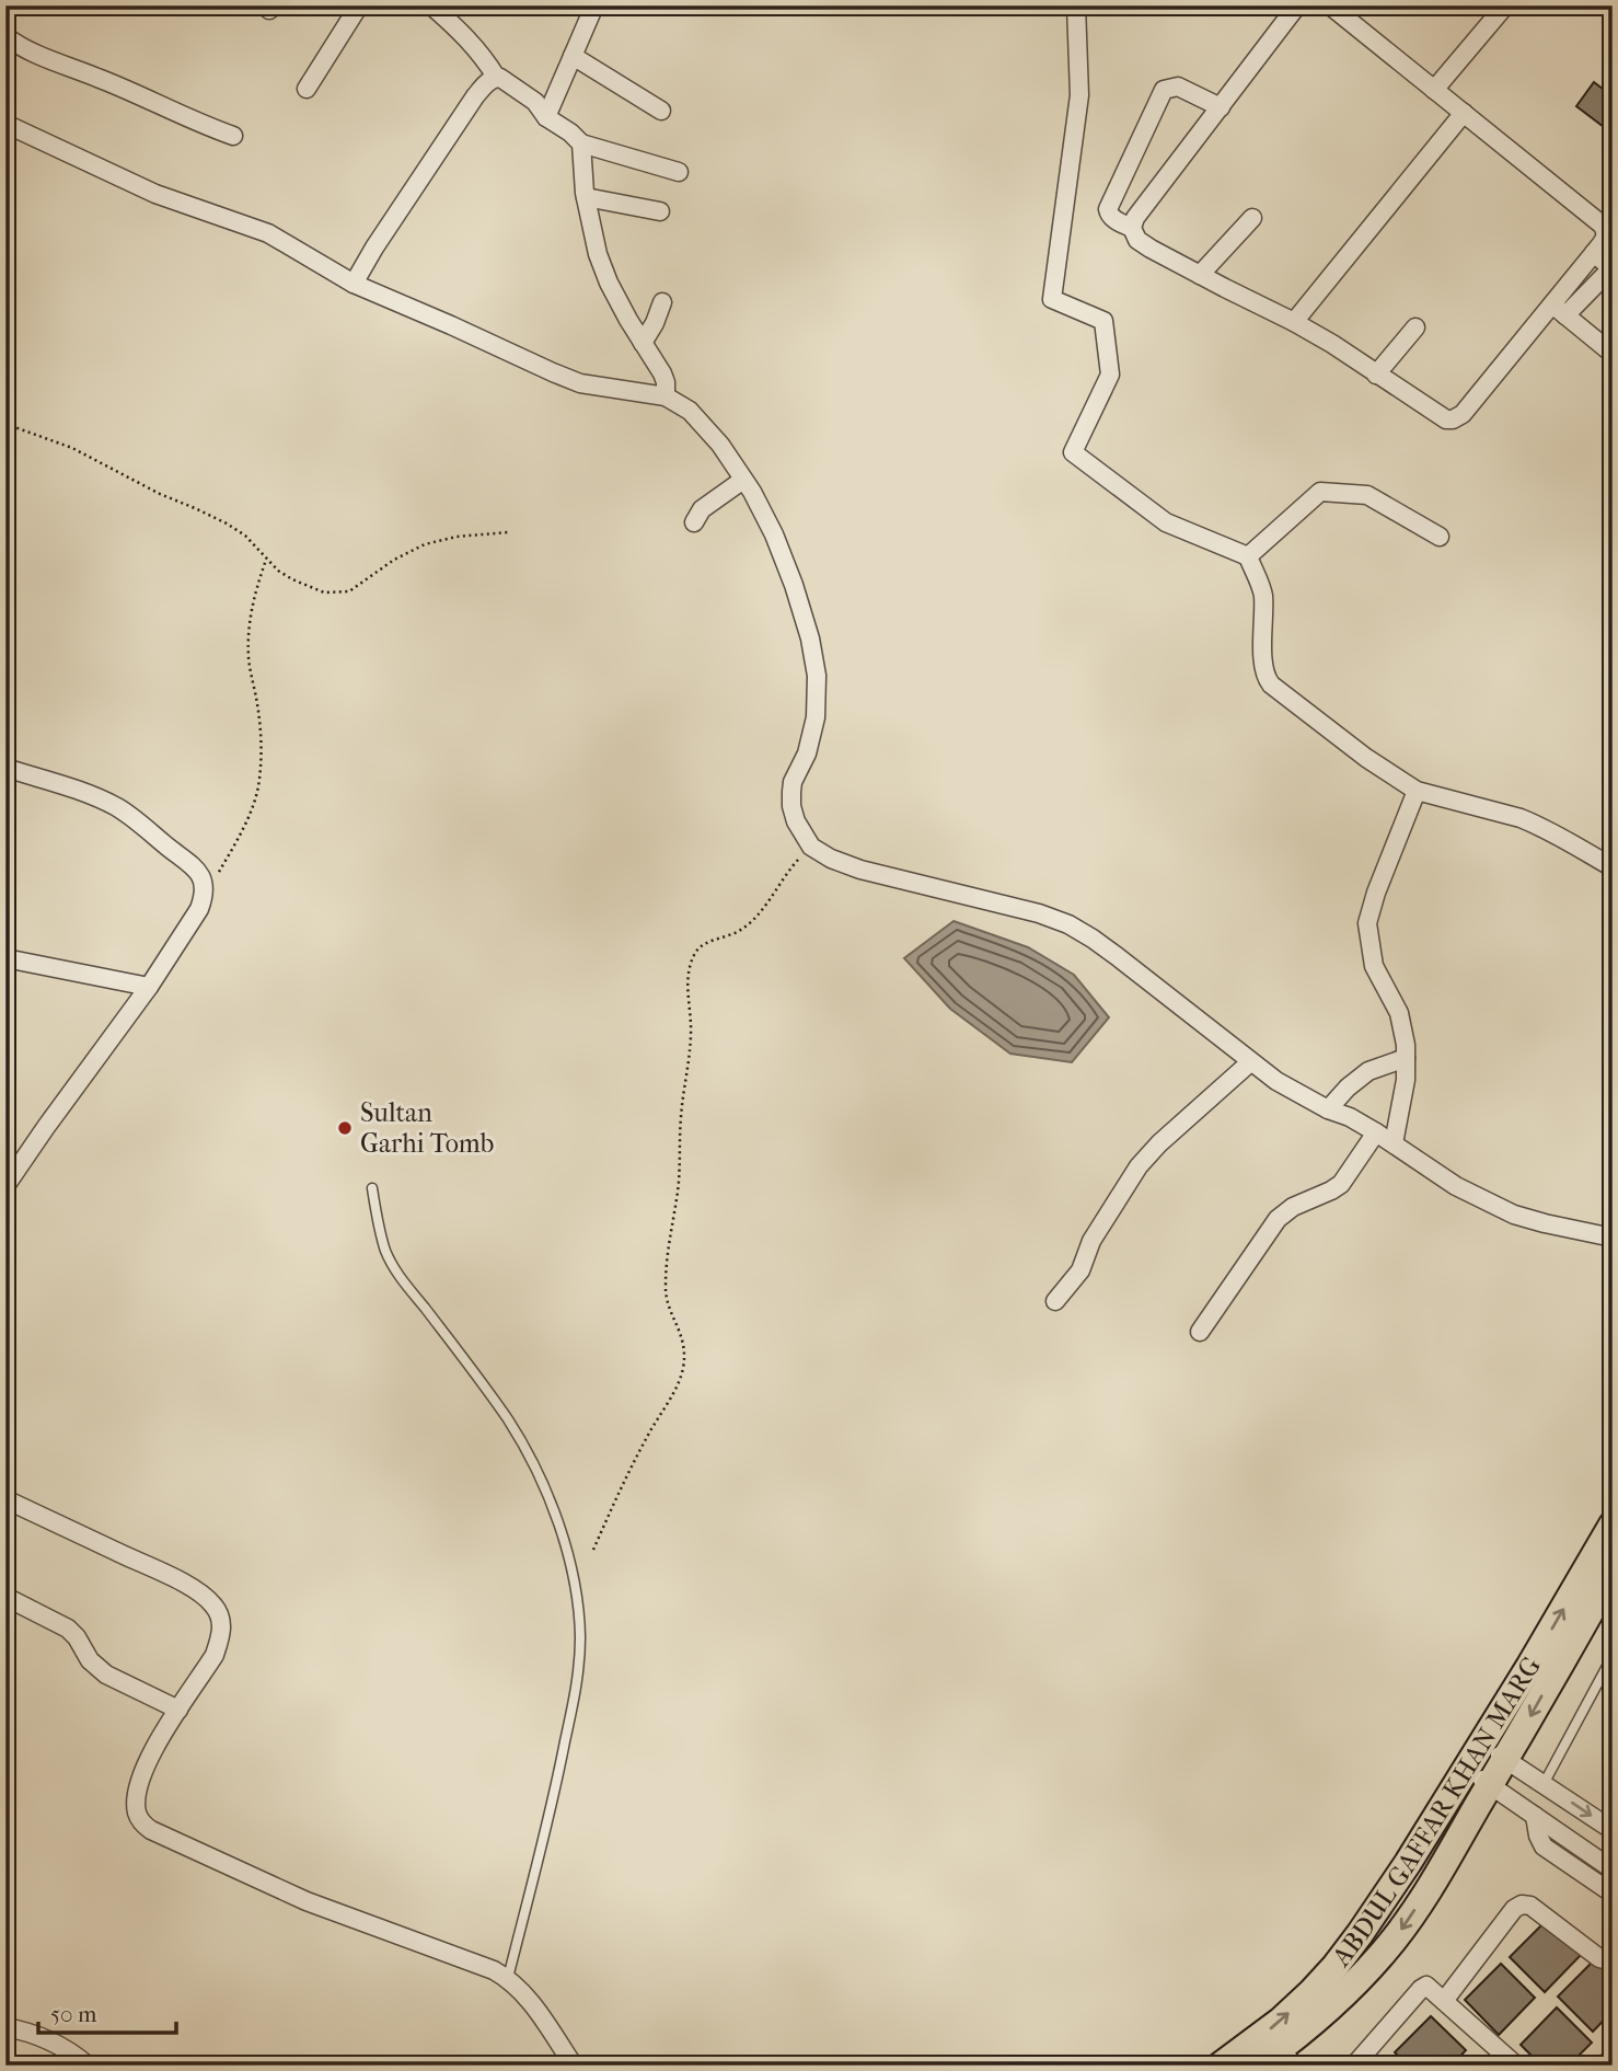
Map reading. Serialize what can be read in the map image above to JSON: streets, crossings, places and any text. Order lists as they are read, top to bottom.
{
  "streets": {
    "main road": ["ABDUL GAFFAR KHAN MARG"]
  },
  "places": ["Sultan Garhi Tomb"],
  "scale_bar": "50 m"
}
